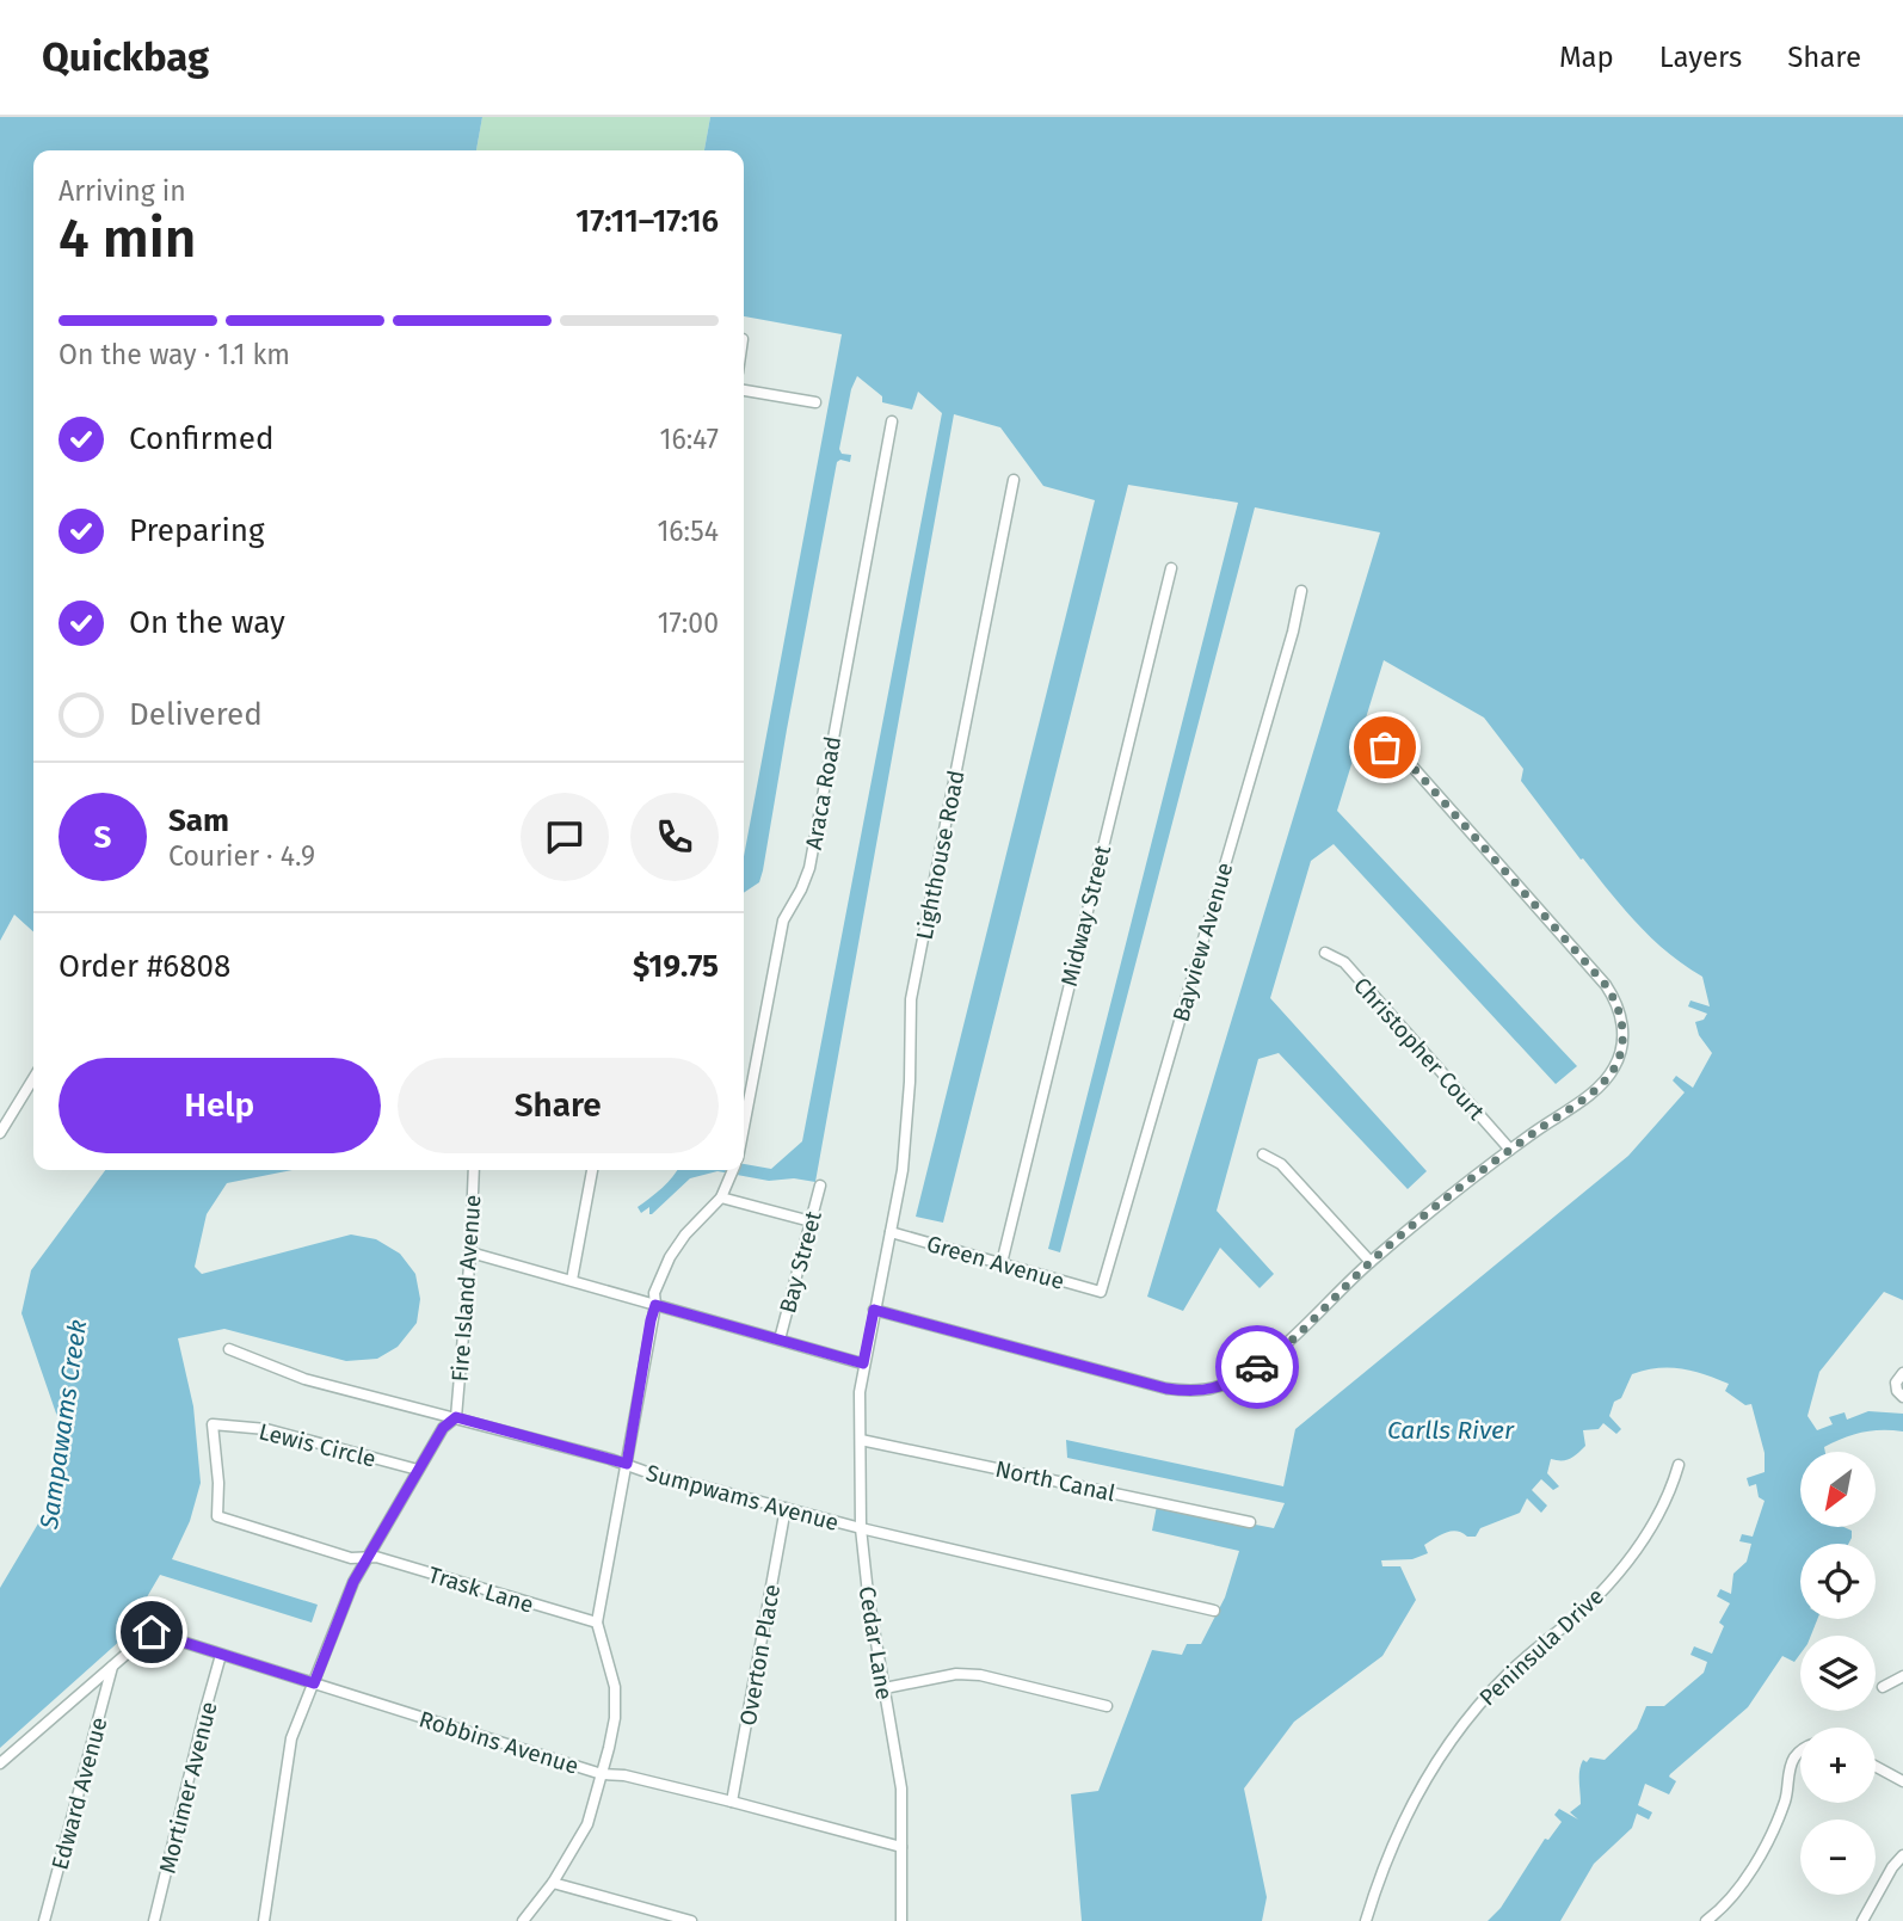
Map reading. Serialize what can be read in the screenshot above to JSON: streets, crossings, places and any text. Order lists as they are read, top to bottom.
{
  "streets": {
    "street": [
      "Araca Road",
      "Lighthouse Road",
      "Midway Street",
      "Bayview Avenue",
      "Christopher Court",
      "Bay Street",
      "Green Avenue",
      "Fire Island Avenue",
      "Lewis Circle",
      "North Canal",
      "Sumpwams Avenue",
      "Trask Lane",
      "Cedar Lane",
      "Peninsula Drive",
      "Overton Place",
      "Robbins Avenue",
      "Mortimer Avenue",
      "Edward Avenue"
    ]
  },
  "crossings": [
    ["Araca Road", "Sumpwams Avenue"],
    ["Araca Road", "Trask Lane"],
    ["Lighthouse Road", "Green Avenue"],
    ["Lighthouse Road", "Cedar Lane"],
    ["Midway Street", "Green Avenue"],
    ["Bayview Avenue", "Green Avenue"],
    ["Green Avenue", "Cedar Lane"],
    ["Fire Island Avenue", "Sumpwams Avenue"],
    ["Lewis Circle", "Trask Lane"],
    ["North Canal", "Cedar Lane"],
    ["Sumpwams Avenue", "Cedar Lane"],
    ["Sumpwams Avenue", "Overton Place"],
    ["Cedar Lane", "Robbins Avenue"],
    ["Overton Place", "Robbins Avenue"],
    ["Robbins Avenue", "Mortimer Avenue"],
    ["Robbins Avenue", "Edward Avenue"]
  ],
  "water": ["Sampawams Creek", "Carlls River"],
  "north": "bottom left",
  "page": {
    "header": "Quickbag",
    "nav": ["Map", "Layers", "Share"],
    "heading": ["4 min", "Arriving in", "17:11–17:16"],
    "panel": [
      "Sam",
      "Courier · 4.9",
      "Order #6808",
      "$19.75"
    ],
    "bar": "On the way · 1.1 km",
    "list": [
      ["Confirmed", "16:47"],
      ["Preparing", "16:54"],
      ["On the way", "17:00"],
      "Delivered"
    ],
    "round": "S",
    "buttons": ["Help", "Share"],
    "map_buttons": ["+", "−"]
  }
}
